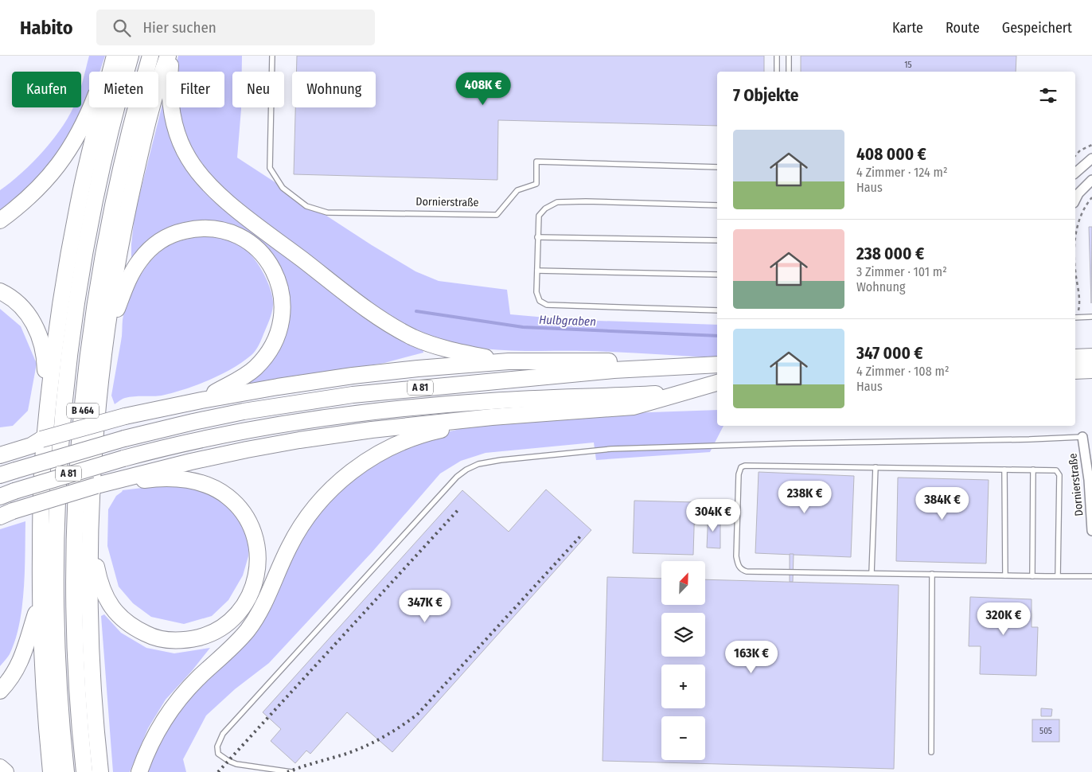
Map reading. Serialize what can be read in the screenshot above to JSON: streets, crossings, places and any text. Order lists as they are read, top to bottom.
{
  "streets": {
    "highway": ["A 81", "B 464"],
    "street": ["Dornierstraße"]
  },
  "water": ["Hulbgraben"],
  "house_numbers": ["15", "505"],
  "north": "top right",
  "page": {
    "header": "Habito",
    "search": "Hier suchen",
    "nav": ["Karte", "Route", "Gespeichert"],
    "chip": [
      "Kaufen",
      "Mieten",
      "Filter",
      "Neu",
      "Wohnung"
    ],
    "heading": "7 Objekte",
    "price": [
      "408K €",
      "238K €",
      "384K €",
      "304K €",
      "347K €",
      "320K €",
      "163K €"
    ],
    "list": [
      {
        "name": "408 000 €",
        "note": "4 Zimmer · 124 m² · Haus"
      },
      {
        "name": "238 000 €",
        "note": "3 Zimmer · 101 m² · Wohnung"
      },
      {
        "name": "347 000 €",
        "note": "4 Zimmer · 108 m² · Haus"
      }
    ],
    "map_buttons": ["+", "−"]
  }
}
